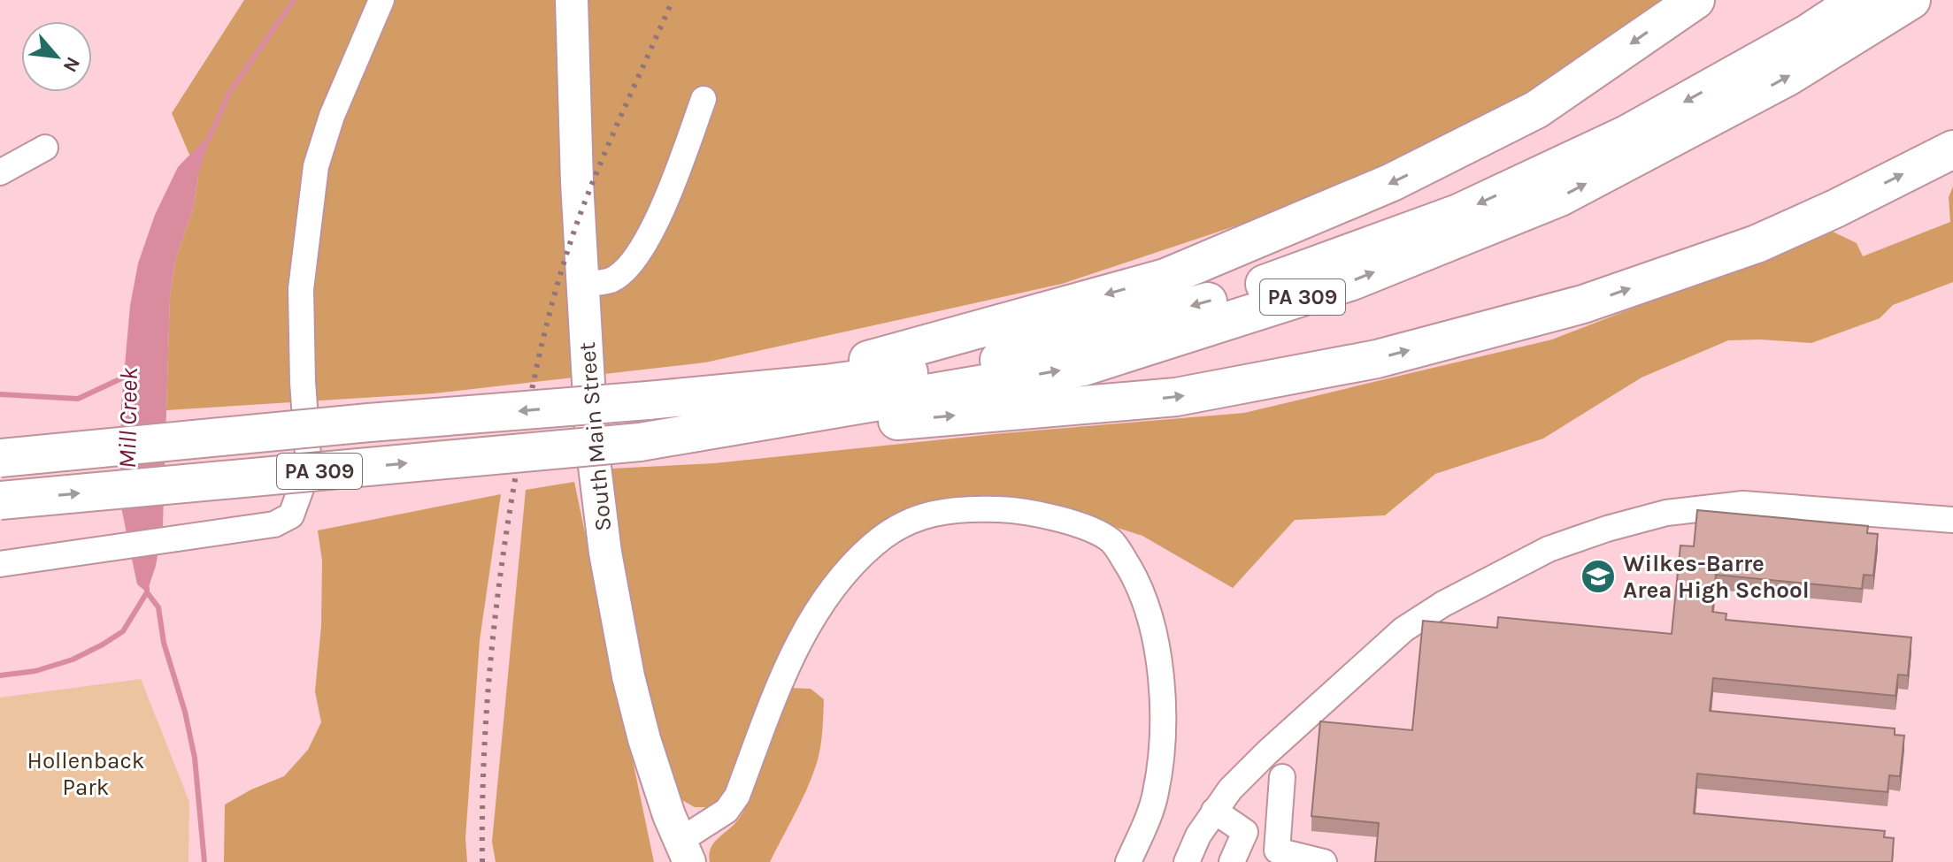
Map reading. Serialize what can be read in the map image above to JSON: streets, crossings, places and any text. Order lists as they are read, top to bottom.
{
  "streets": {
    "highway": ["PA 309"],
    "main road": ["South Main Street"]
  },
  "water": ["Mill Creek"],
  "parks": ["Hollenback Park"],
  "places": {
    "school or university": ["Wilkes-Barre Area High School"]
  },
  "north": "bottom right"
}
